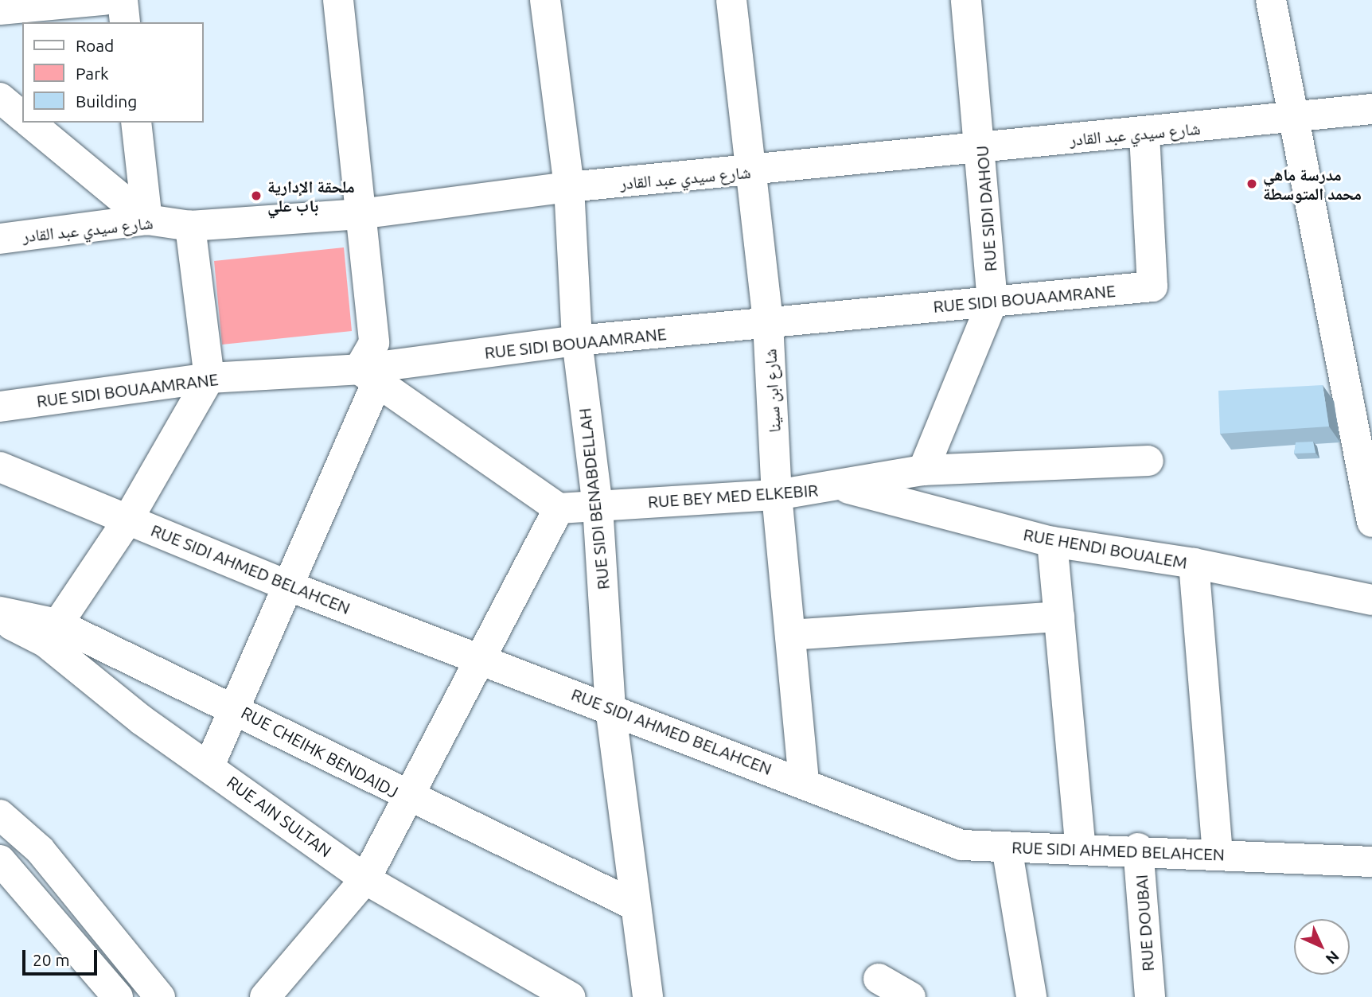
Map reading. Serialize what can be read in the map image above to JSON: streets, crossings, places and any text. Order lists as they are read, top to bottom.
{
  "streets": {
    "street": [
      "شارع سيدي عبد القادر",
      "RUE SIDI DAHOU",
      "RUE SIDI BOUAAMRANE",
      "شارع ابن سينا",
      "RUE BEY MED ELKEBIR",
      "RUE SIDI BENABDELLAH",
      "RUE HENDI BOUALEM",
      "RUE SIDI AHMED BELAHCEN",
      "RUE CHEIHK BENDAIDJ",
      "RUE AIN SULTAN",
      "RUE DOUBAI"
    ]
  },
  "crossings": [
    ["شارع سيدي عبد القادر", "RUE SIDI DAHOU"],
    ["شارع سيدي عبد القادر", "RUE SIDI BOUAAMRANE"],
    ["شارع سيدي عبد القادر", "شارع ابن سينا"],
    ["شارع سيدي عبد القادر", "RUE SIDI BENABDELLAH"],
    ["RUE SIDI DAHOU", "RUE SIDI BOUAAMRANE"],
    ["RUE SIDI DAHOU", "RUE BEY MED ELKEBIR"],
    ["RUE SIDI BOUAAMRANE", "شارع ابن سينا"],
    ["RUE SIDI BOUAAMRANE", "RUE SIDI BENABDELLAH"],
    ["شارع ابن سينا", "RUE BEY MED ELKEBIR"],
    ["شارع ابن سينا", "RUE SIDI AHMED BELAHCEN"],
    ["RUE BEY MED ELKEBIR", "RUE SIDI BENABDELLAH"],
    ["RUE BEY MED ELKEBIR", "RUE HENDI BOUALEM"],
    ["RUE SIDI BENABDELLAH", "RUE SIDI AHMED BELAHCEN"],
    ["RUE SIDI BENABDELLAH", "RUE CHEIHK BENDAIDJ"],
    ["RUE SIDI AHMED BELAHCEN", "RUE DOUBAI"],
    ["RUE CHEIHK BENDAIDJ", "RUE AIN SULTAN"]
  ],
  "places": ["مدرسة ماهي محمد المتوسطة", "ملحقة الإدارية باب علي"],
  "legend": ["Road", "Park", "Building"],
  "scale_bar": "20 m",
  "north": "bottom right"
}
